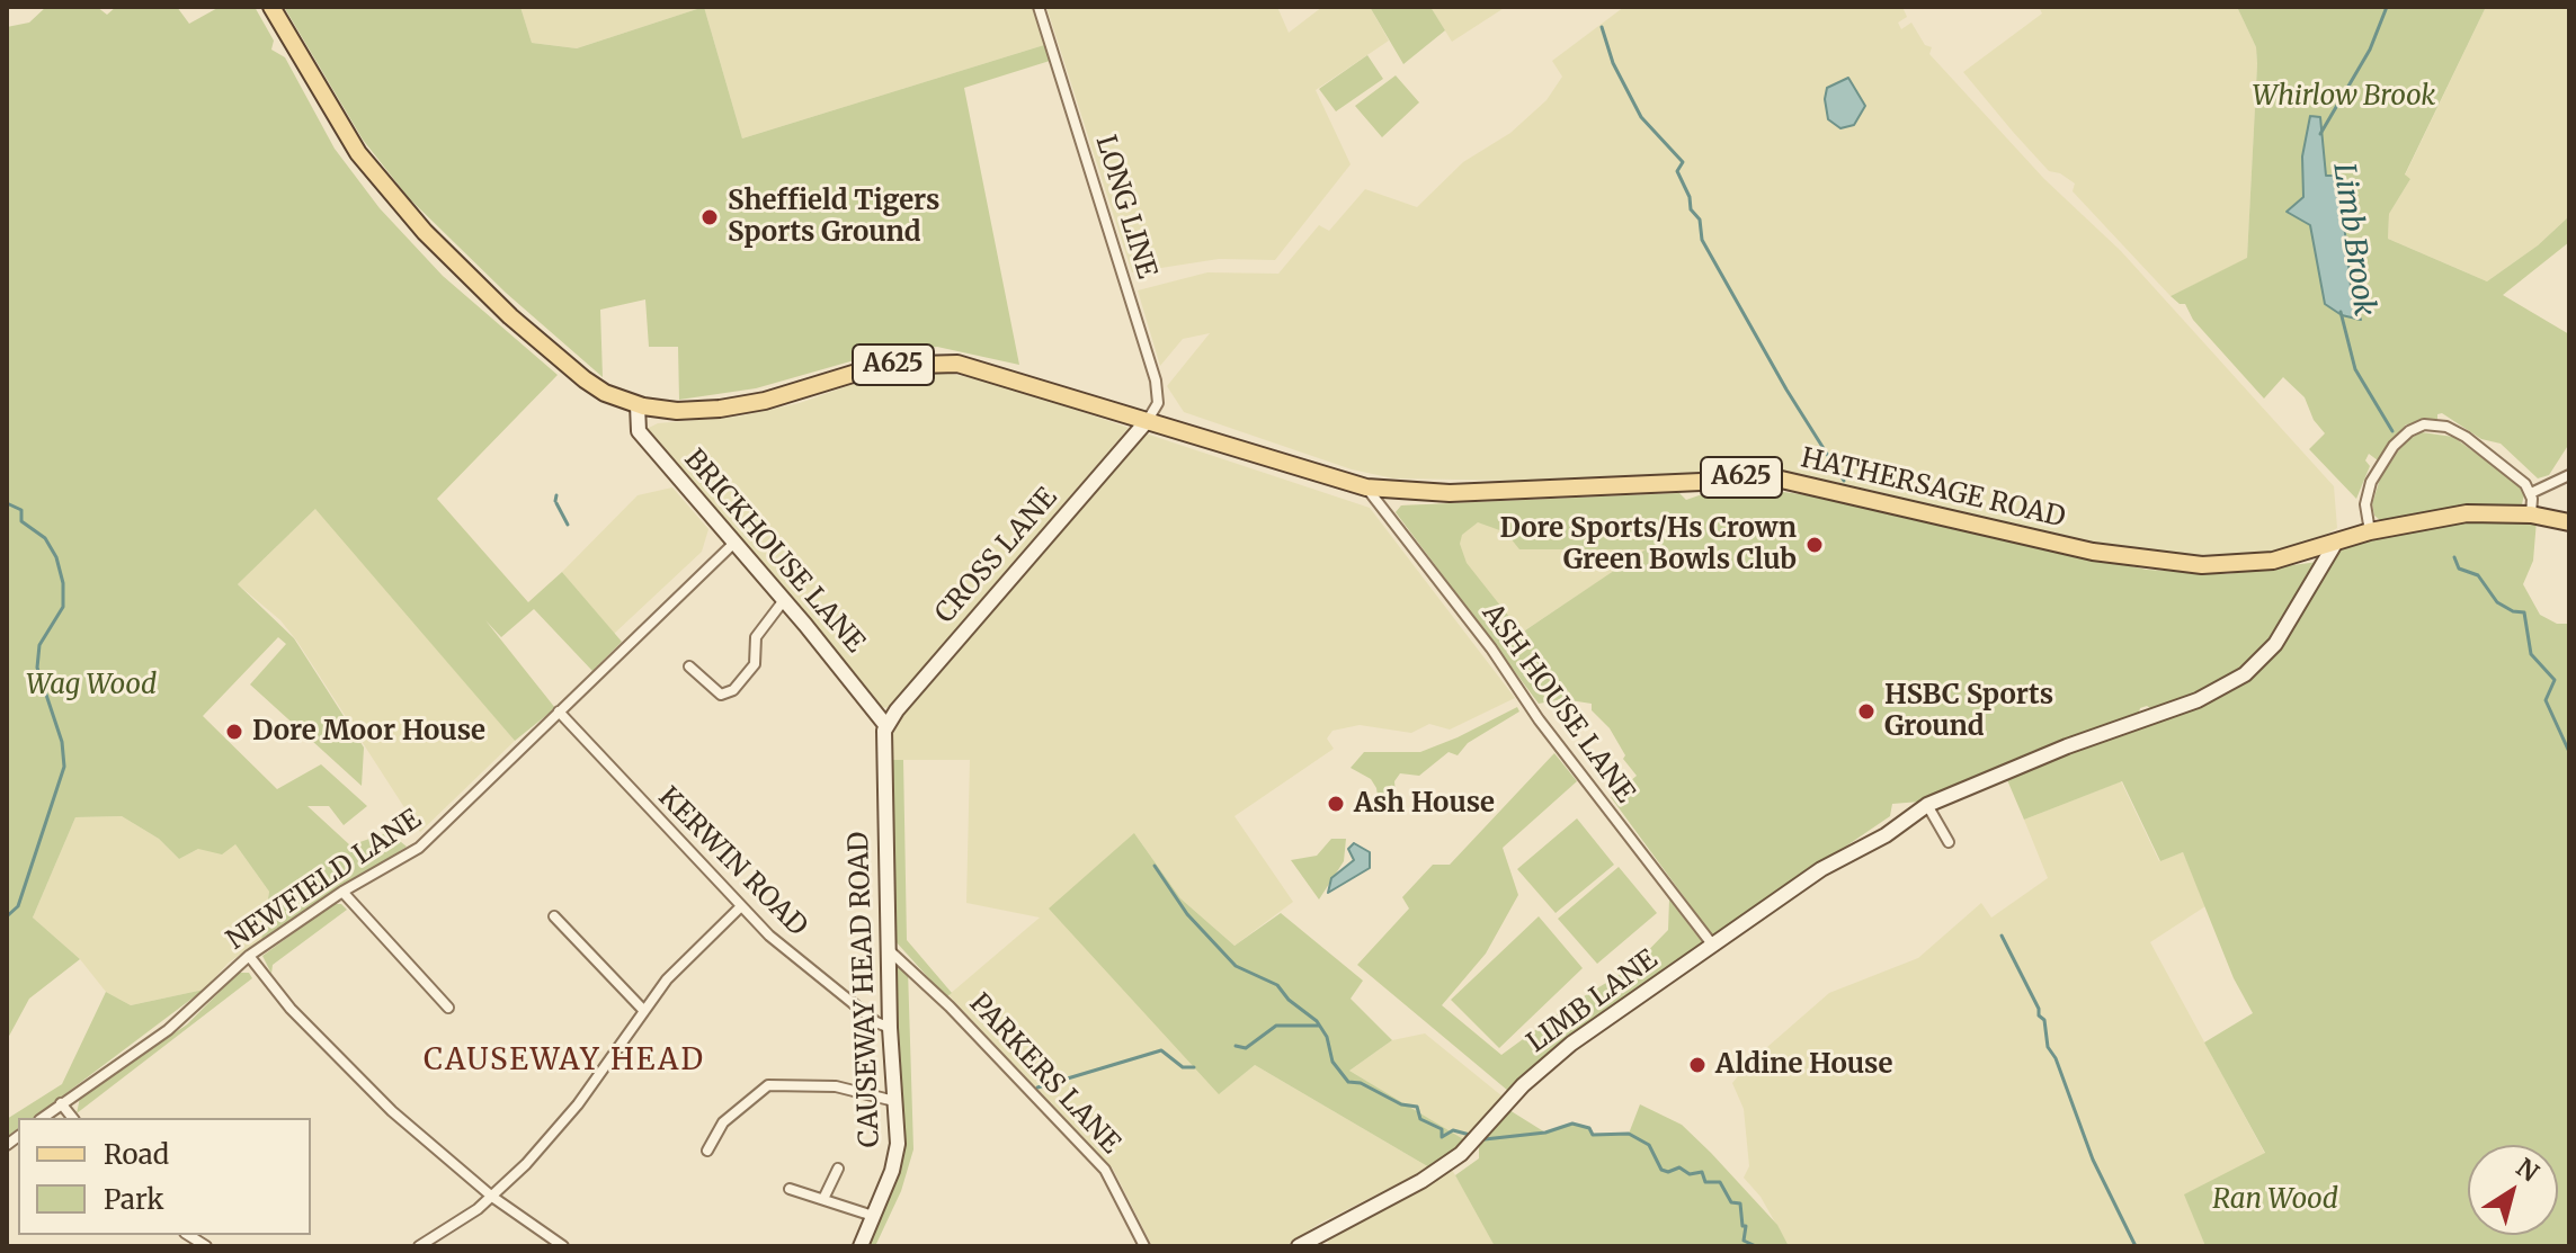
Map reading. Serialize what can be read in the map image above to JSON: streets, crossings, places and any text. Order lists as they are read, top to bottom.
{
  "streets": {
    "main road": ["A625", "HATHERSAGE ROAD"],
    "street": [
      "LONG LINE",
      "BRICKHOUSE LANE",
      "CROSS LANE",
      "ASH HOUSE LANE",
      "KERWIN ROAD",
      "NEWFIELD LANE",
      "CAUSEWAY HEAD ROAD",
      "LIMB LANE",
      "PARKERS LANE"
    ]
  },
  "crossings": [
    ["LONG LINE", "A625"],
    ["LONG LINE", "HATHERSAGE ROAD"],
    ["LONG LINE", "CROSS LANE"],
    ["A625", "HATHERSAGE ROAD"],
    ["A625", "BRICKHOUSE LANE"],
    ["A625", "CROSS LANE"],
    ["A625", "LIMB LANE"],
    ["HATHERSAGE ROAD", "CROSS LANE"],
    ["HATHERSAGE ROAD", "ASH HOUSE LANE"],
    ["HATHERSAGE ROAD", "LIMB LANE"],
    ["BRICKHOUSE LANE", "CROSS LANE"],
    ["BRICKHOUSE LANE", "NEWFIELD LANE"],
    ["BRICKHOUSE LANE", "CAUSEWAY HEAD ROAD"],
    ["CROSS LANE", "CAUSEWAY HEAD ROAD"],
    ["ASH HOUSE LANE", "LIMB LANE"],
    ["KERWIN ROAD", "NEWFIELD LANE"],
    ["KERWIN ROAD", "CAUSEWAY HEAD ROAD"],
    ["CAUSEWAY HEAD ROAD", "PARKERS LANE"]
  ],
  "districts": ["CAUSEWAY HEAD"],
  "water": ["Limb Brook"],
  "parks": ["Whirlow Brook", "Wag Wood", "Ran Wood"],
  "places": [
    "Sheffield Tigers Sports Ground",
    "Dore Sports/Hs Crown Green Bowls Club",
    "HSBC Sports Ground",
    "Dore Moor House",
    "Ash House",
    "Aldine House"
  ],
  "legend": ["Road", "Park"],
  "north": "top right"
}
